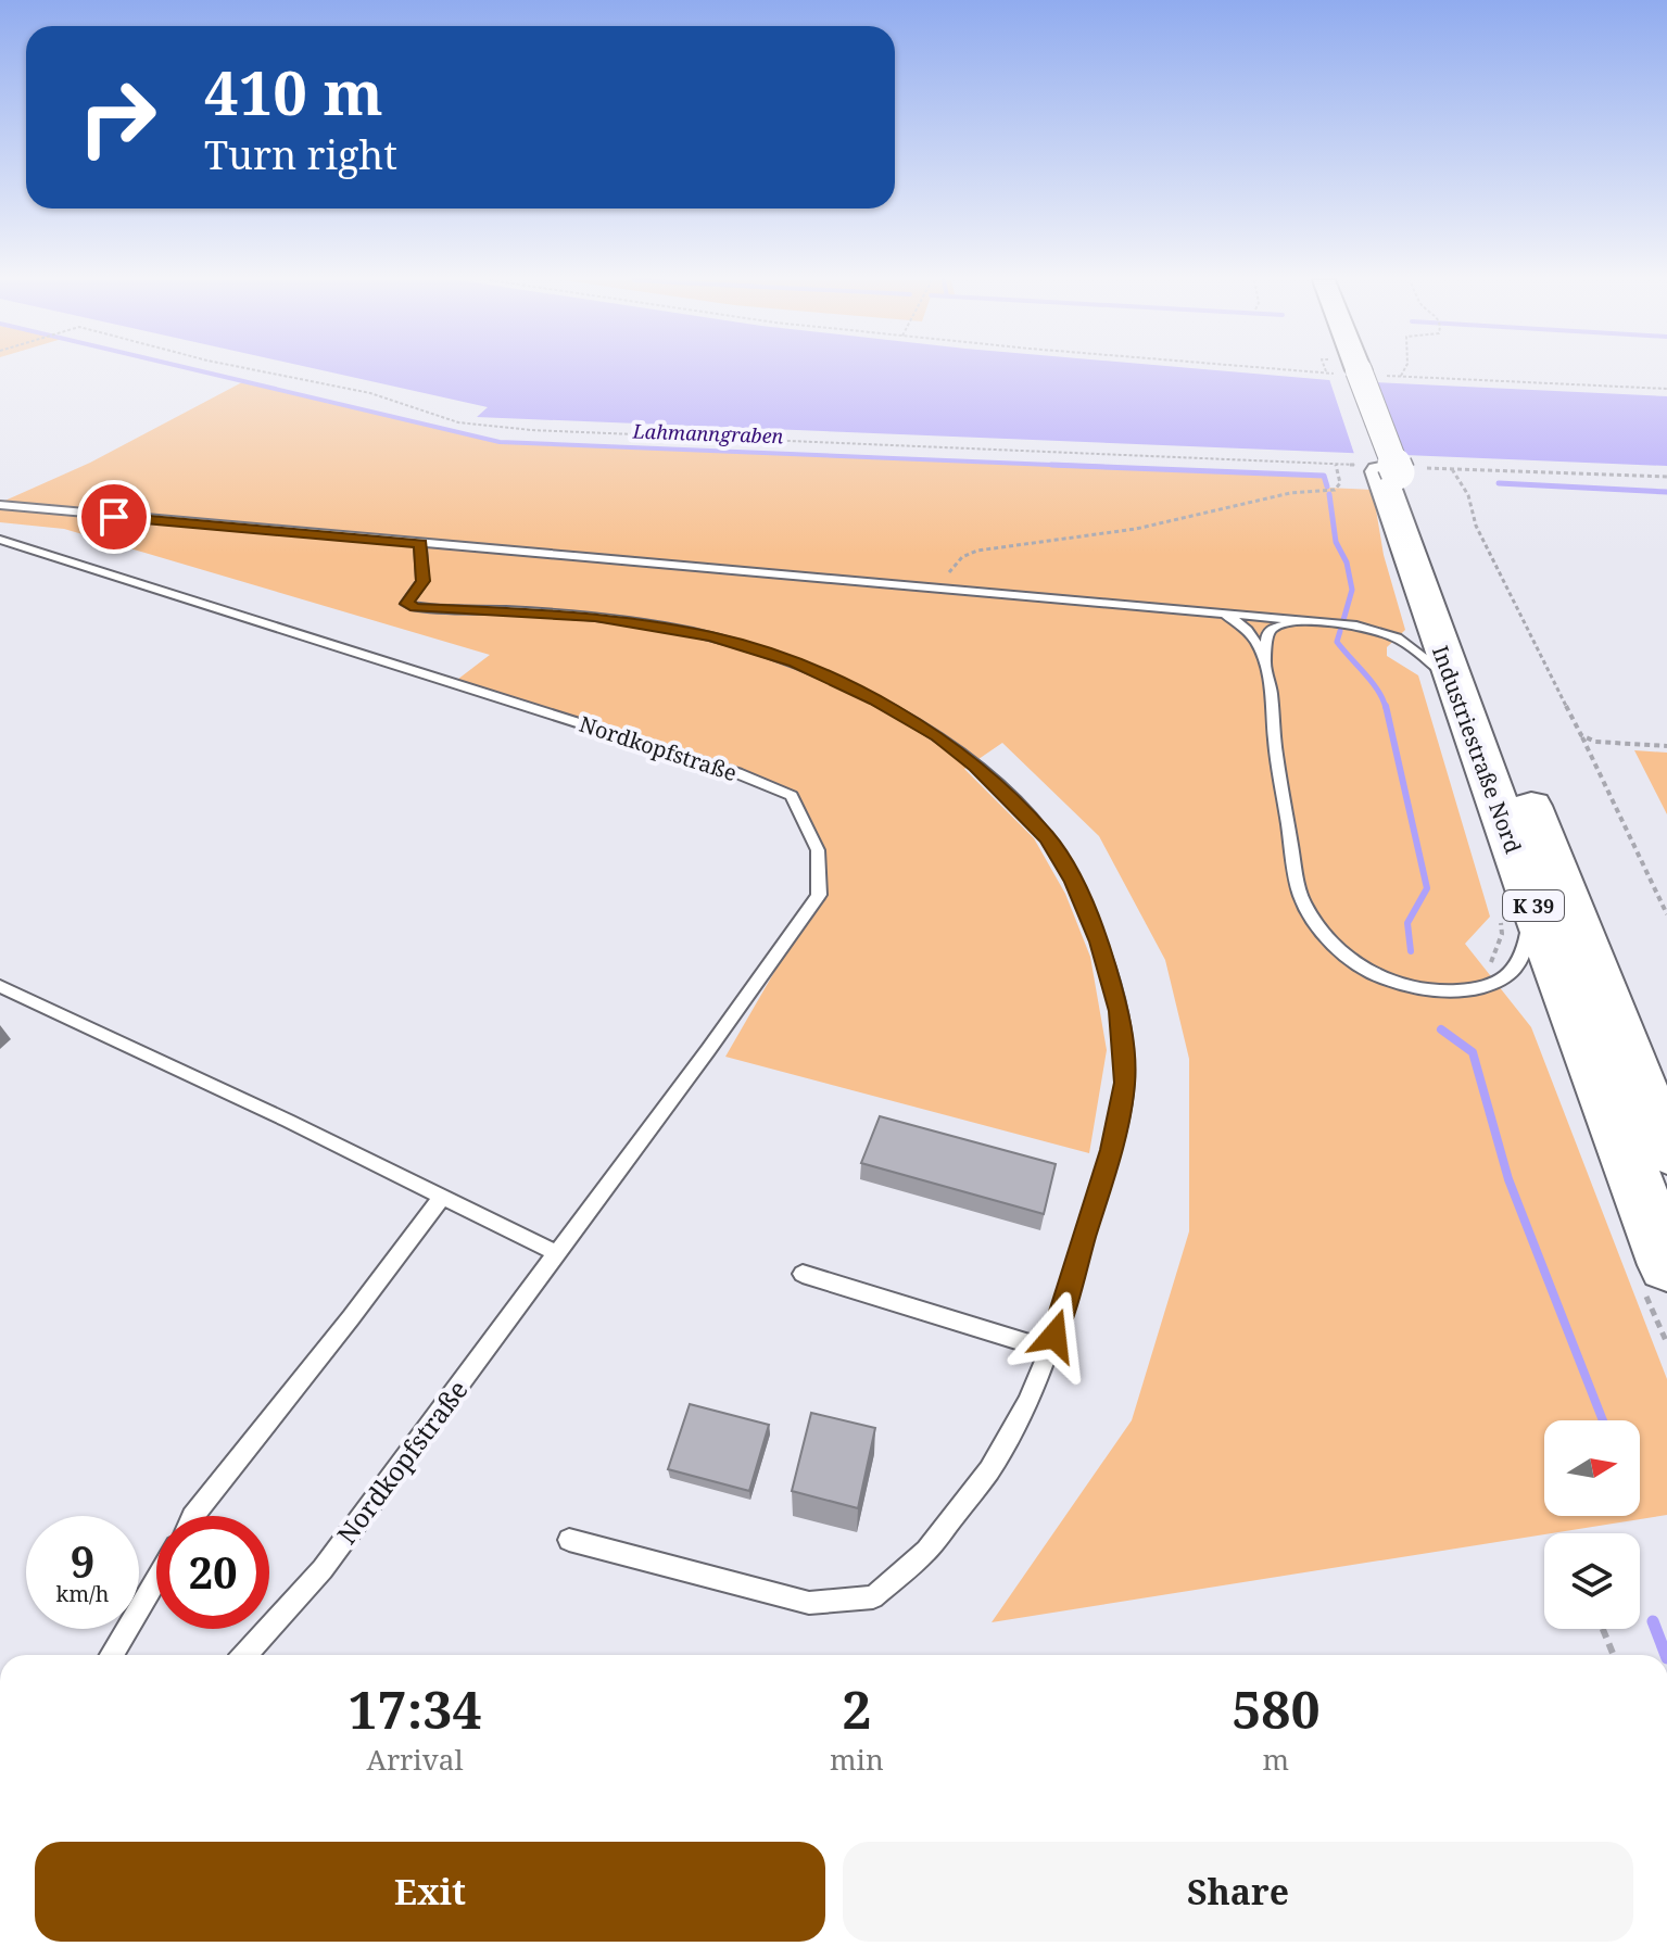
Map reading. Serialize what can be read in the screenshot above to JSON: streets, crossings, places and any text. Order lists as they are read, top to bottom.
{
  "streets": {
    "highway": ["Industriestraße Nord", "K 39"],
    "lane": ["Nordkopfstraße"]
  },
  "water": ["Lahmanngraben"],
  "north": "right",
  "page": {
    "turn": ["410 m", "Turn right"],
    "speed": "9 km/h",
    "limit": "20",
    "eta": [
      "17:34",
      "Arrival",
      "2",
      "min",
      "580",
      "m"
    ],
    "buttons": ["Exit", "Share"]
  }
}
